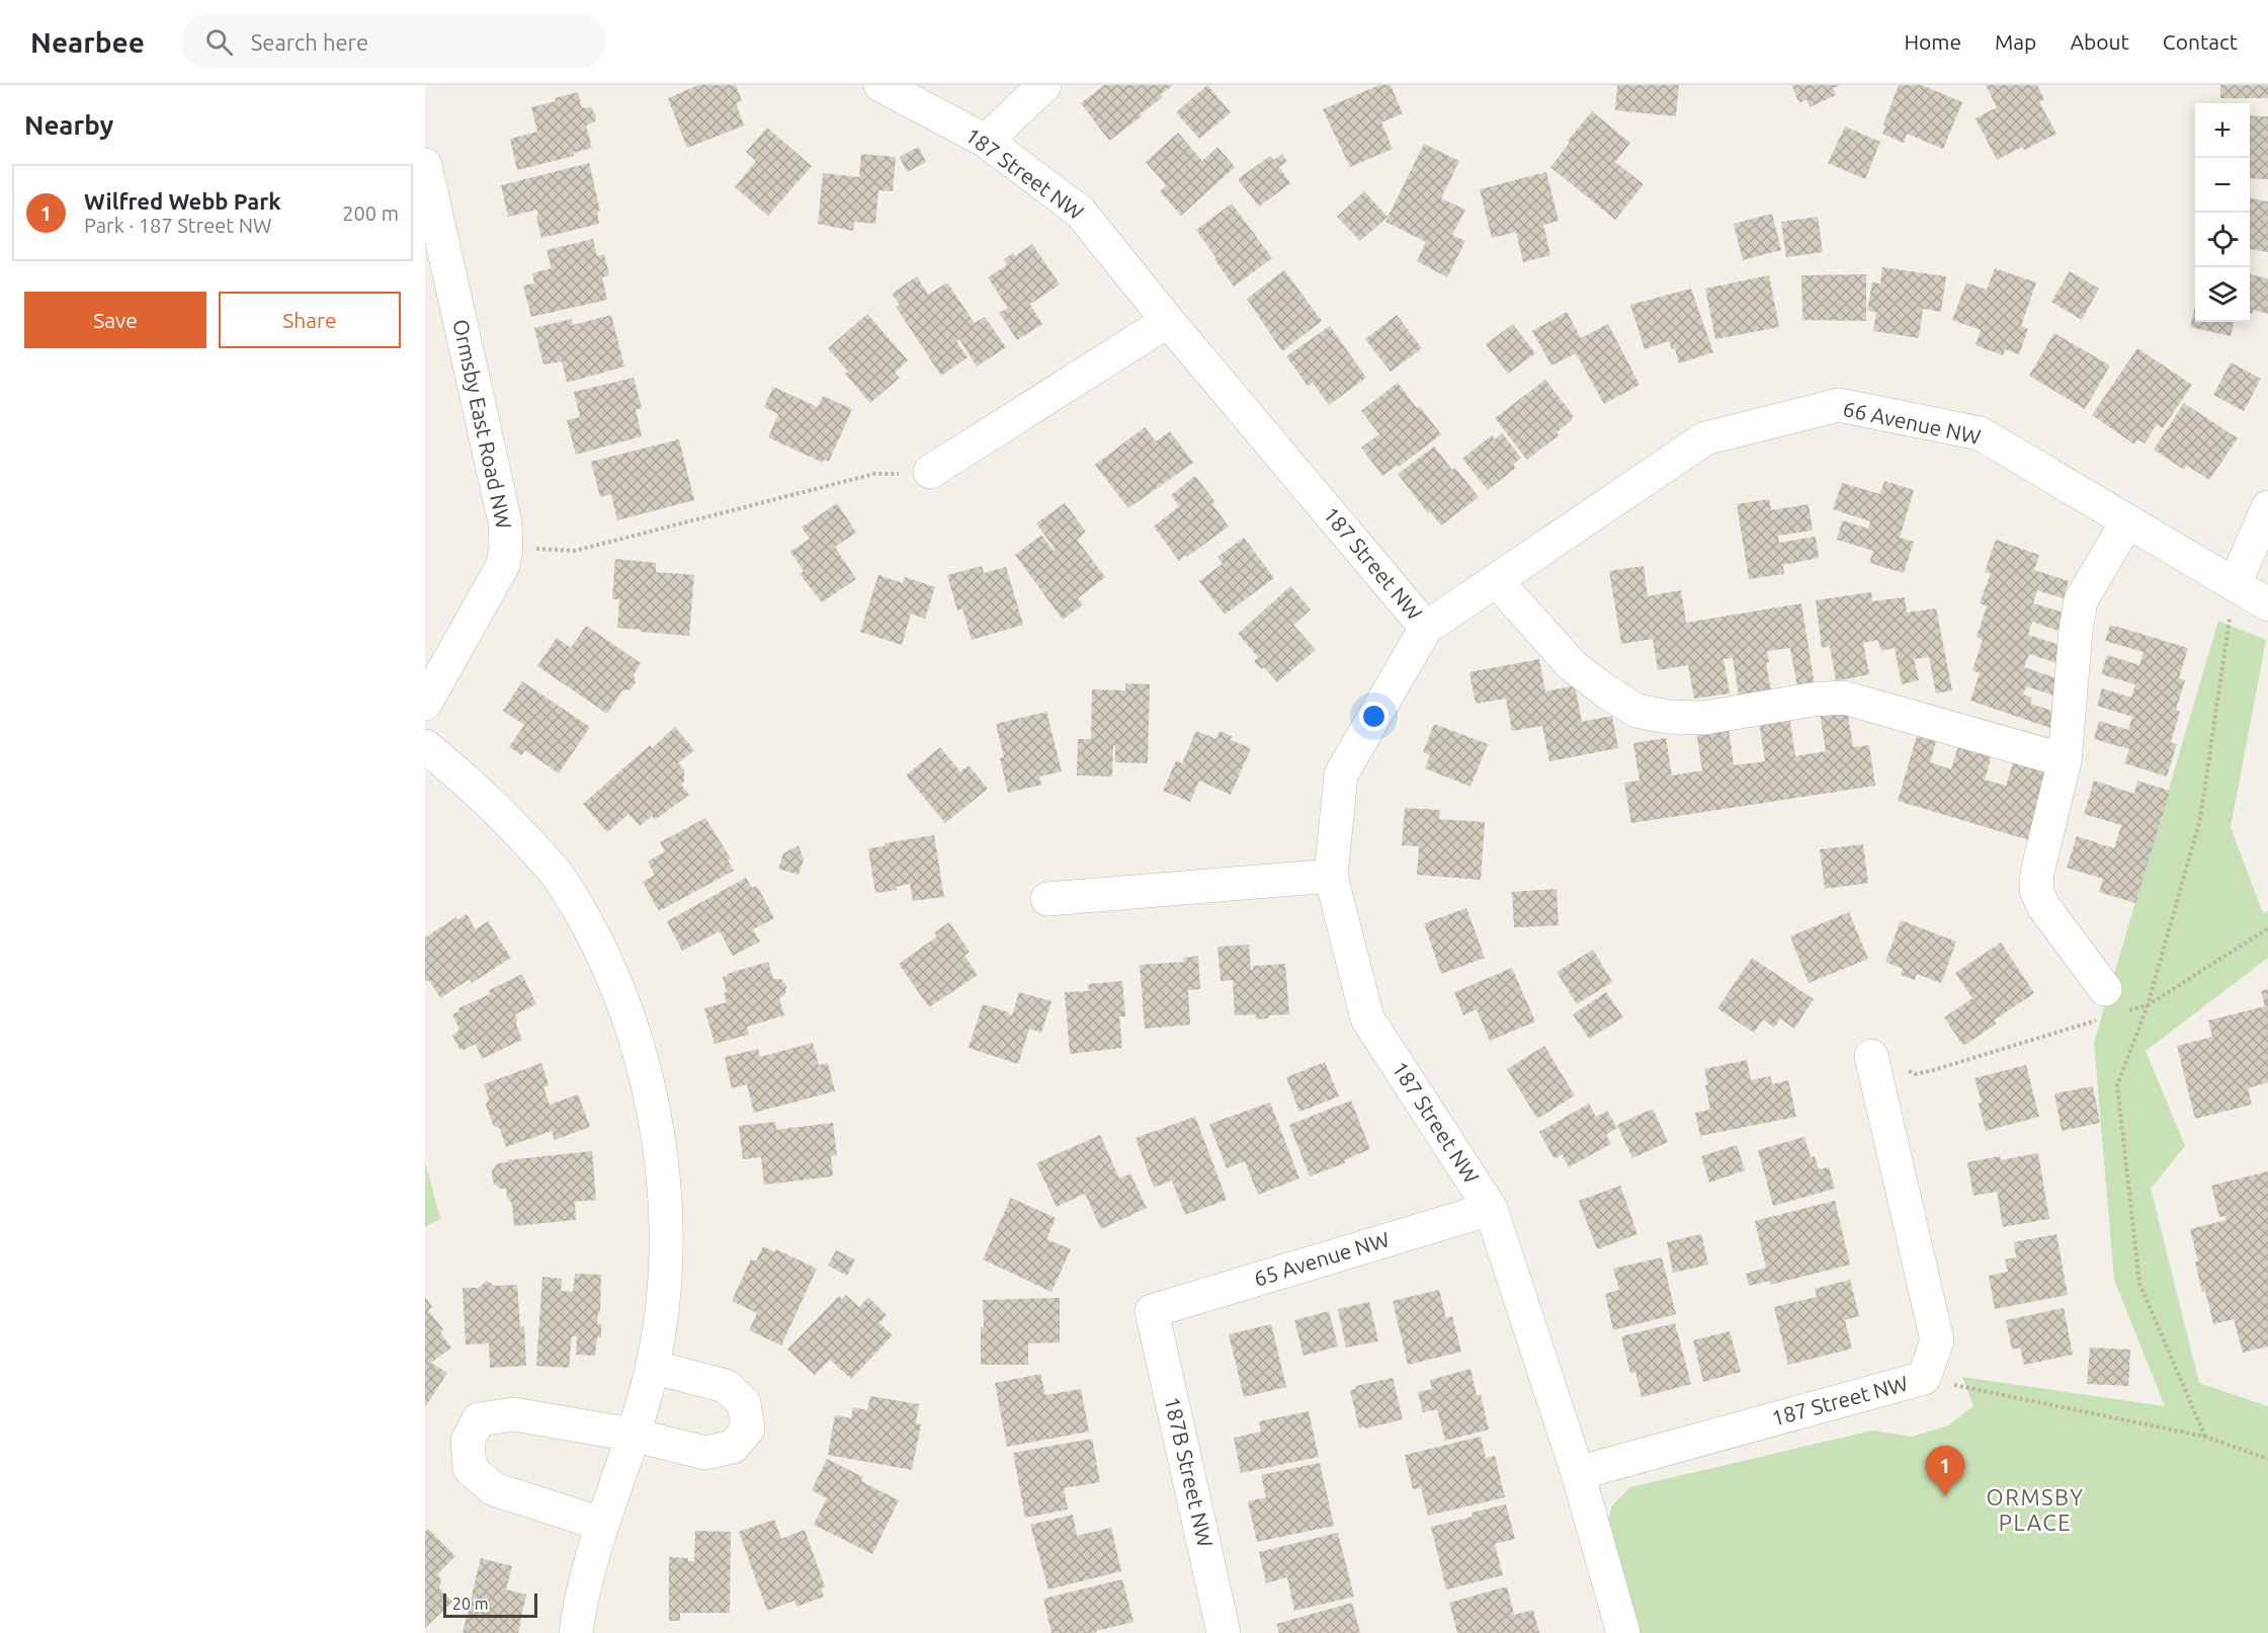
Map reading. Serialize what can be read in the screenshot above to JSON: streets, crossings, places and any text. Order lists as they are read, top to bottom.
{
  "streets": {
    "street": [
      "187 Street NW",
      "66 Avenue NW",
      "Ormsby East Road NW",
      "65 Avenue NW",
      "187B Street NW"
    ]
  },
  "crossings": [
    ["187 Street NW", "66 Avenue NW"],
    ["187 Street NW", "65 Avenue NW"],
    ["65 Avenue NW", "187B Street NW"]
  ],
  "districts": ["ORMSBY PLACE"],
  "scale_bar": "20 m",
  "page": {
    "header": "Nearbee",
    "search": "Search here",
    "nav": [
      "Home",
      "Map",
      "About",
      "Contact"
    ],
    "heading": "Nearby",
    "map_buttons": ["+", "−"],
    "list": [
      {
        "mark": "1",
        "name": "Wilfred Webb Park",
        "note": "Park · 187 Street NW",
        "value": "200 m"
      }
    ],
    "buttons": ["Save", "Share"],
    "pins": "1",
    "scale": "20 m"
  }
}
